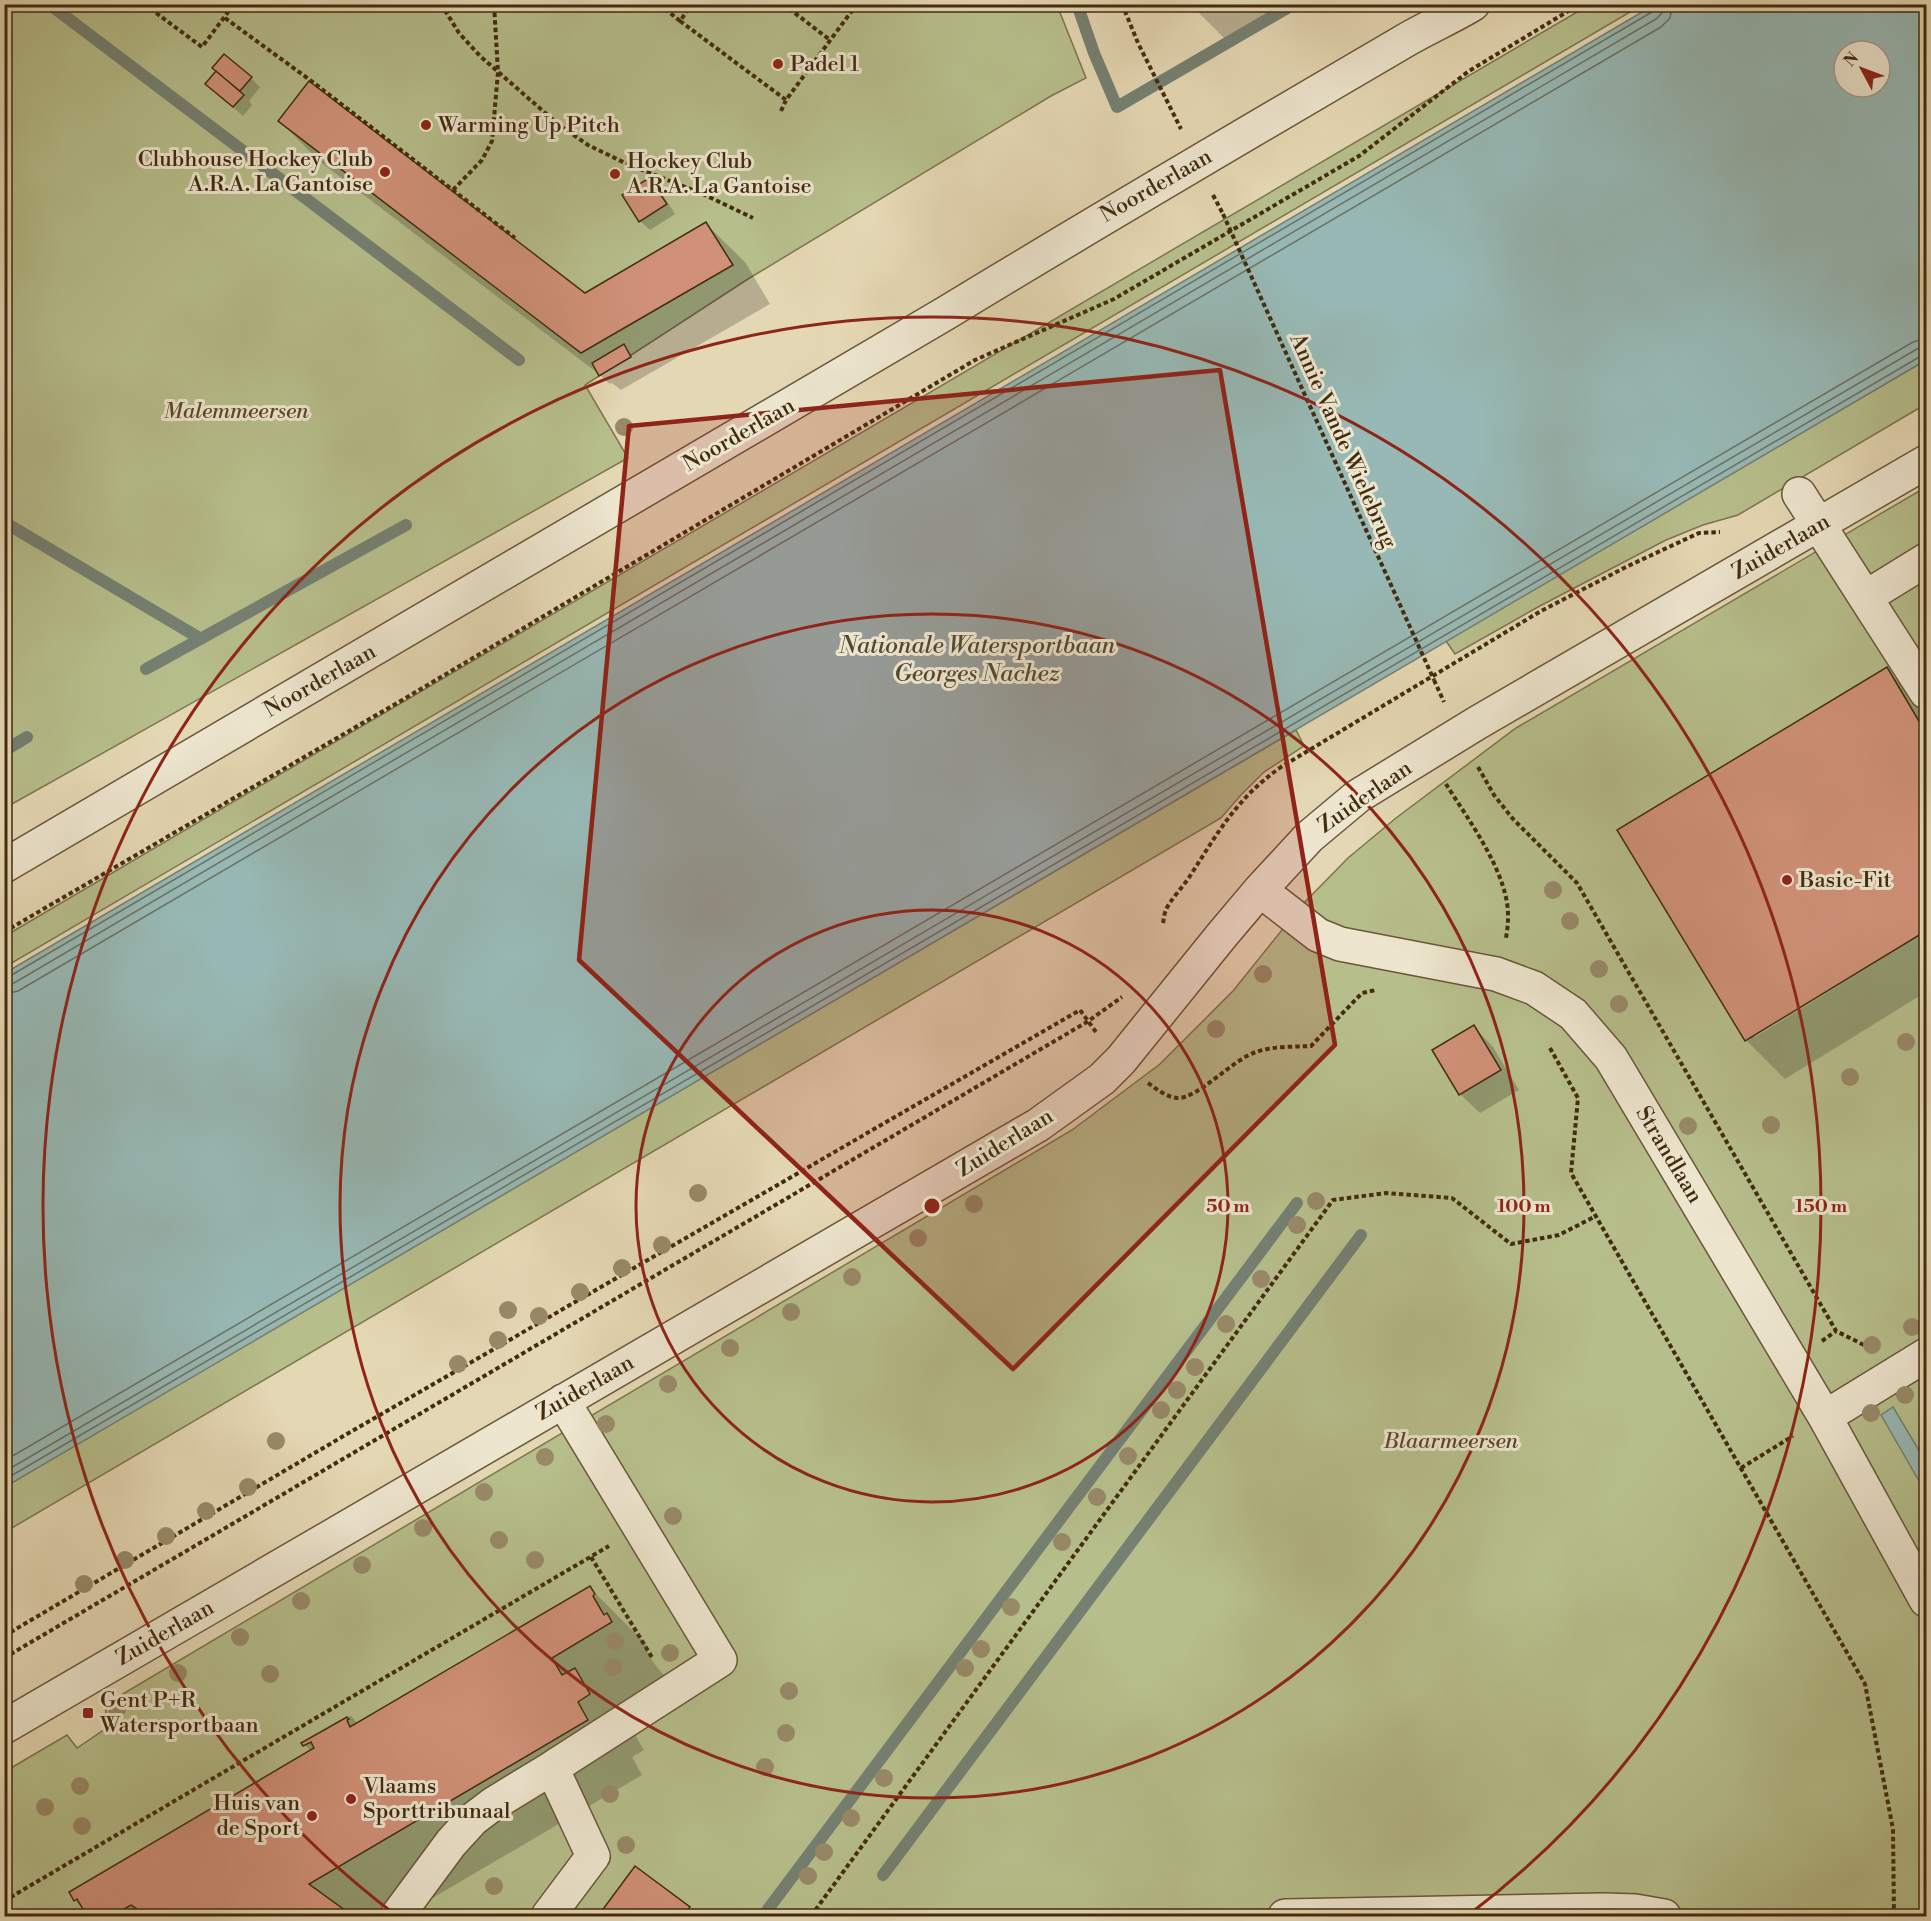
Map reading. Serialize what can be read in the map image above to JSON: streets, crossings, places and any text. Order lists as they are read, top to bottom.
{
  "streets": {
    "street": ["Noorderlaan", "Zuiderlaan", "Strandlaan"],
    "path": ["Annie Vande Wielebrug"]
  },
  "crossings": [
    ["Zuiderlaan", "Strandlaan"]
  ],
  "water": ["Nationale Watersportbaan Georges Nachez"],
  "parks": ["Malemmeersen", "Blaarmeersen"],
  "places": {
    "other": [
      "Padel 1",
      "Warming Up Pitch",
      "Clubhouse Hockey Club A.R.A. La Gantoise",
      "Hockey Club A.R.A. La Gantoise",
      "Basic-Fit",
      "Vlaams Sporttribunaal",
      "Huis van de Sport"
    ],
    "transit": ["Gent P+R Watersportbaan"]
  },
  "north": "top left",
  "rings": ["50 m", "100 m", "150 m"]
}
